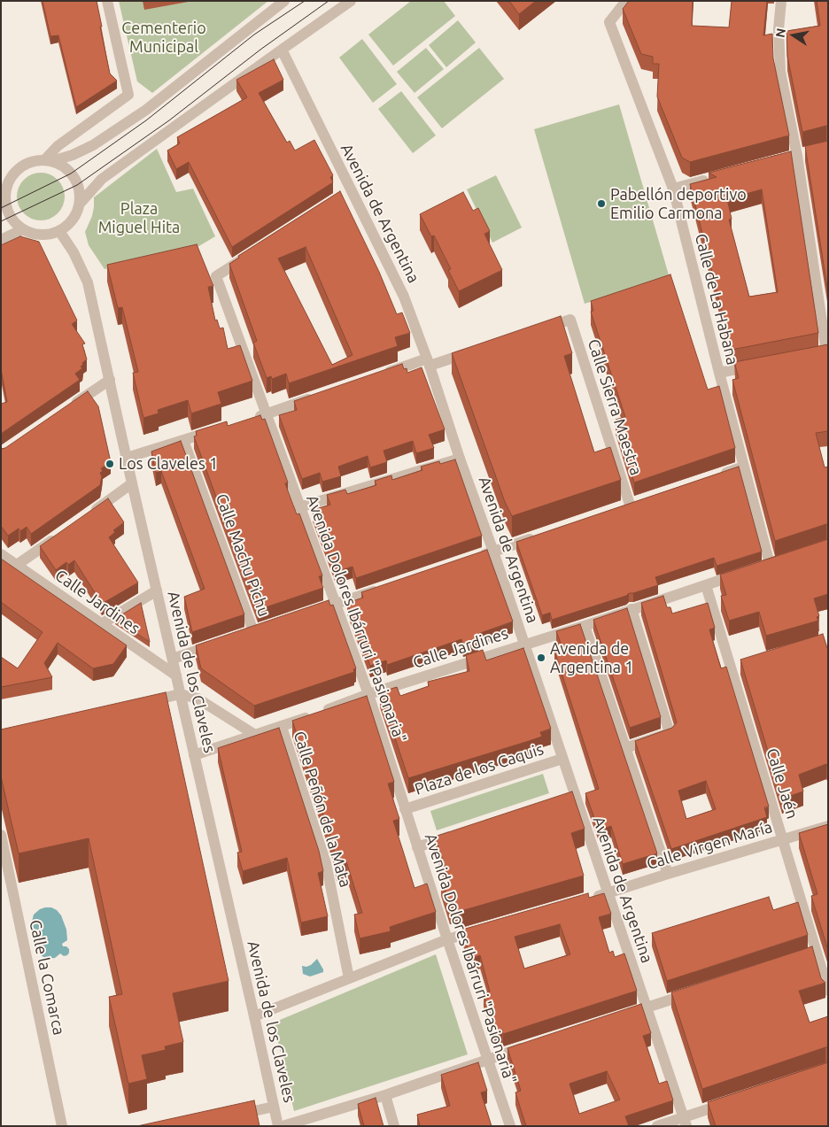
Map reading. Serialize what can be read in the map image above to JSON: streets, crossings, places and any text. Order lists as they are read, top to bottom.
{
  "streets": {
    "street": [
      "Avenida de Argentina",
      "Calle de La Habana",
      "Calle Sierra Maestra",
      "Calle Machu Pichu",
      "Calle Jardines",
      "Avenida Dolores Ibárruri \"Pasionaria\"",
      "Avenida de los Claveles",
      "Plaza de los Caquis",
      "Calle Jaén",
      "Calle Peñón de la Mata",
      "Calle Virgen María",
      "Calle la Comarca"
    ]
  },
  "crossings": [
    ["Avenida de Argentina", "Calle Jardines"],
    ["Avenida de Argentina", "Plaza de los Caquis"],
    ["Avenida de Argentina", "Calle Virgen María"],
    ["Calle Jardines", "Avenida Dolores Ibárruri \"Pasionaria\""],
    ["Calle Jardines", "Avenida de los Claveles"],
    ["Calle Jardines", "Calle Jaén"],
    ["Calle Jardines", "Calle Peñón de la Mata"],
    ["Avenida Dolores Ibárruri \"Pasionaria\"", "Plaza de los Caquis"],
    ["Calle Jaén", "Calle Virgen María"]
  ],
  "parks": ["Cementerio Municipal", "Plaza Miguel Hita"],
  "places": ["Pabellón deportivo Emilio Carmona", "Los Claveles 1", "Avenida de Argentina 1"],
  "north": "left"
}
